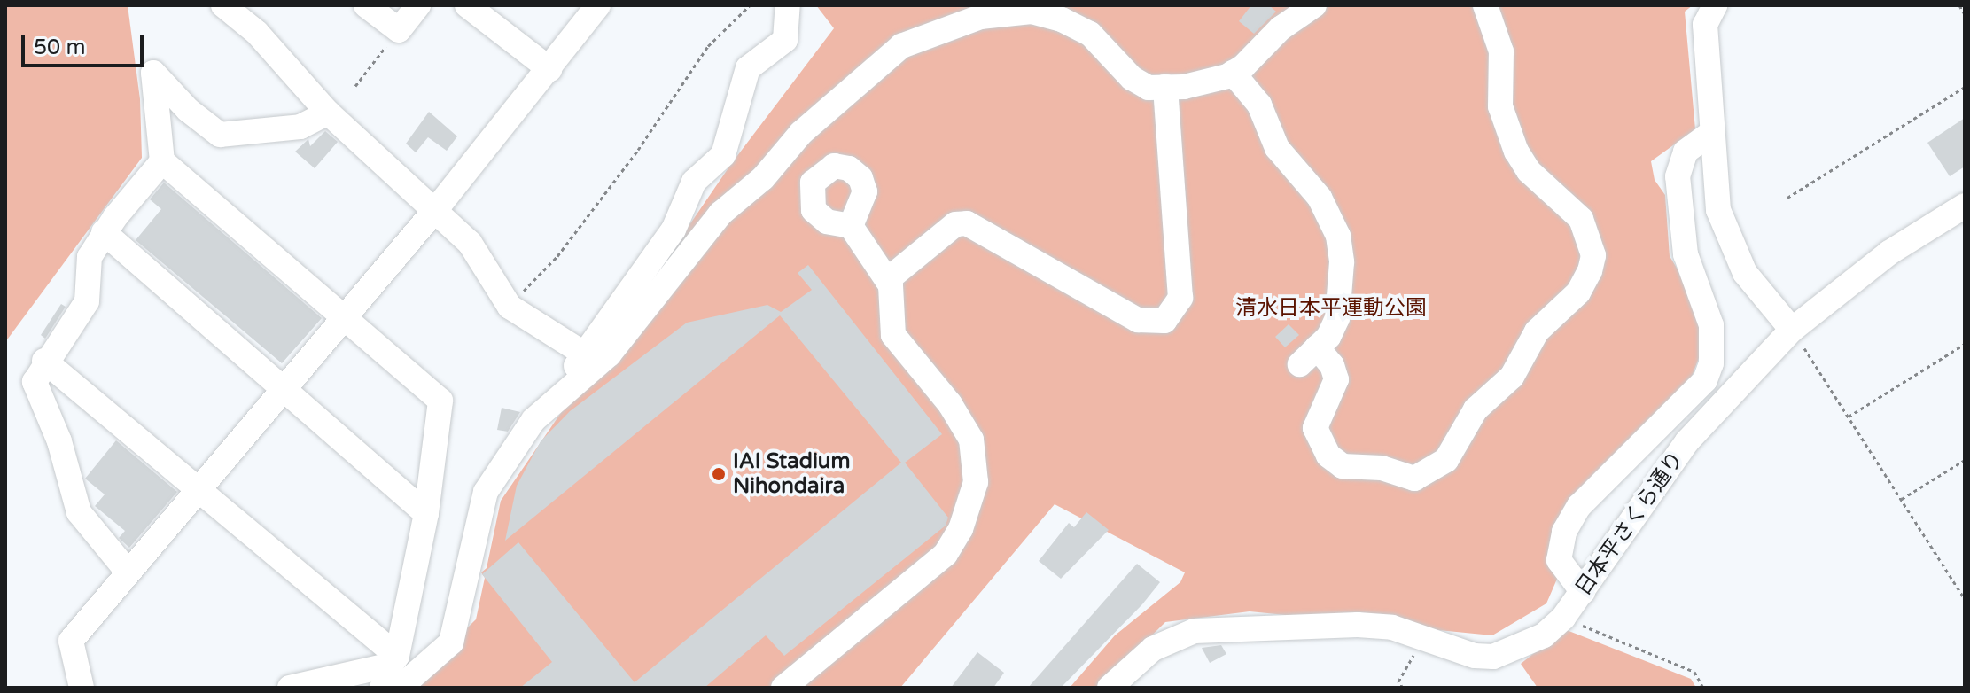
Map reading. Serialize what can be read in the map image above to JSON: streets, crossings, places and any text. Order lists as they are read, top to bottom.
{
  "streets": {
    "street": ["日本平さくら通り"]
  },
  "parks": ["清水日本平運動公園"],
  "places": ["IAI Stadium Nihondaira"],
  "scale_bar": "50 m"
}
